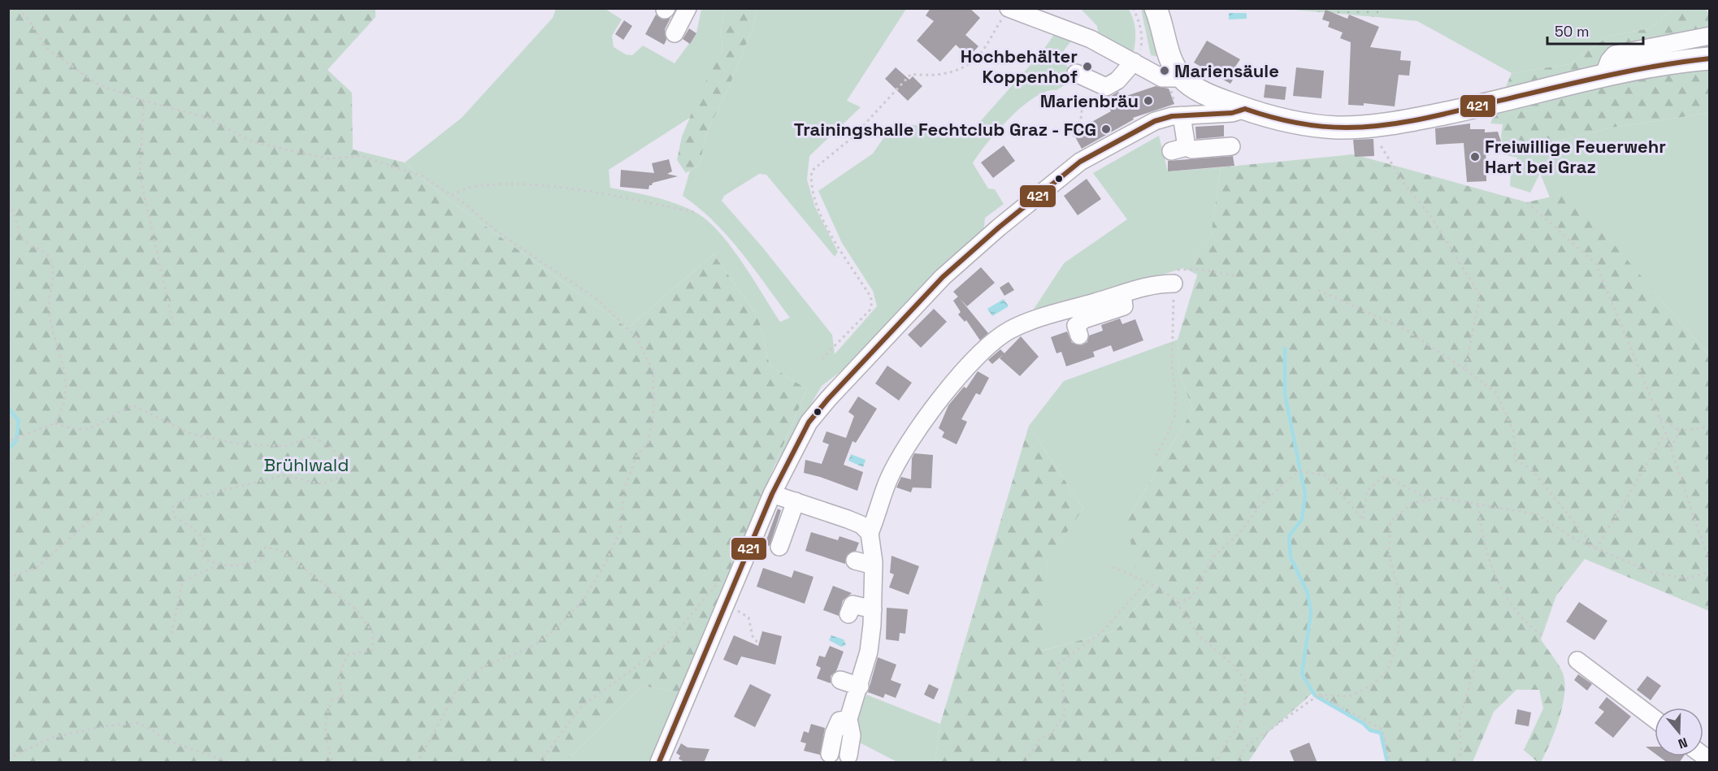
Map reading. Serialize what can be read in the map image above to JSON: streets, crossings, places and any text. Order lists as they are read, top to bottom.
{
  "parks": ["Brühlwald"],
  "places": [
    "Hochbehälter Koppenhof",
    "Mariensäule",
    "Marienbräu",
    "Trainingshalle Fechtclub Graz - FCG",
    "Freiwillige Feuerwehr Hart bei Graz"
  ],
  "lines": ["transit line 421"],
  "scale_bar": "50 m",
  "north": "bottom"
}
